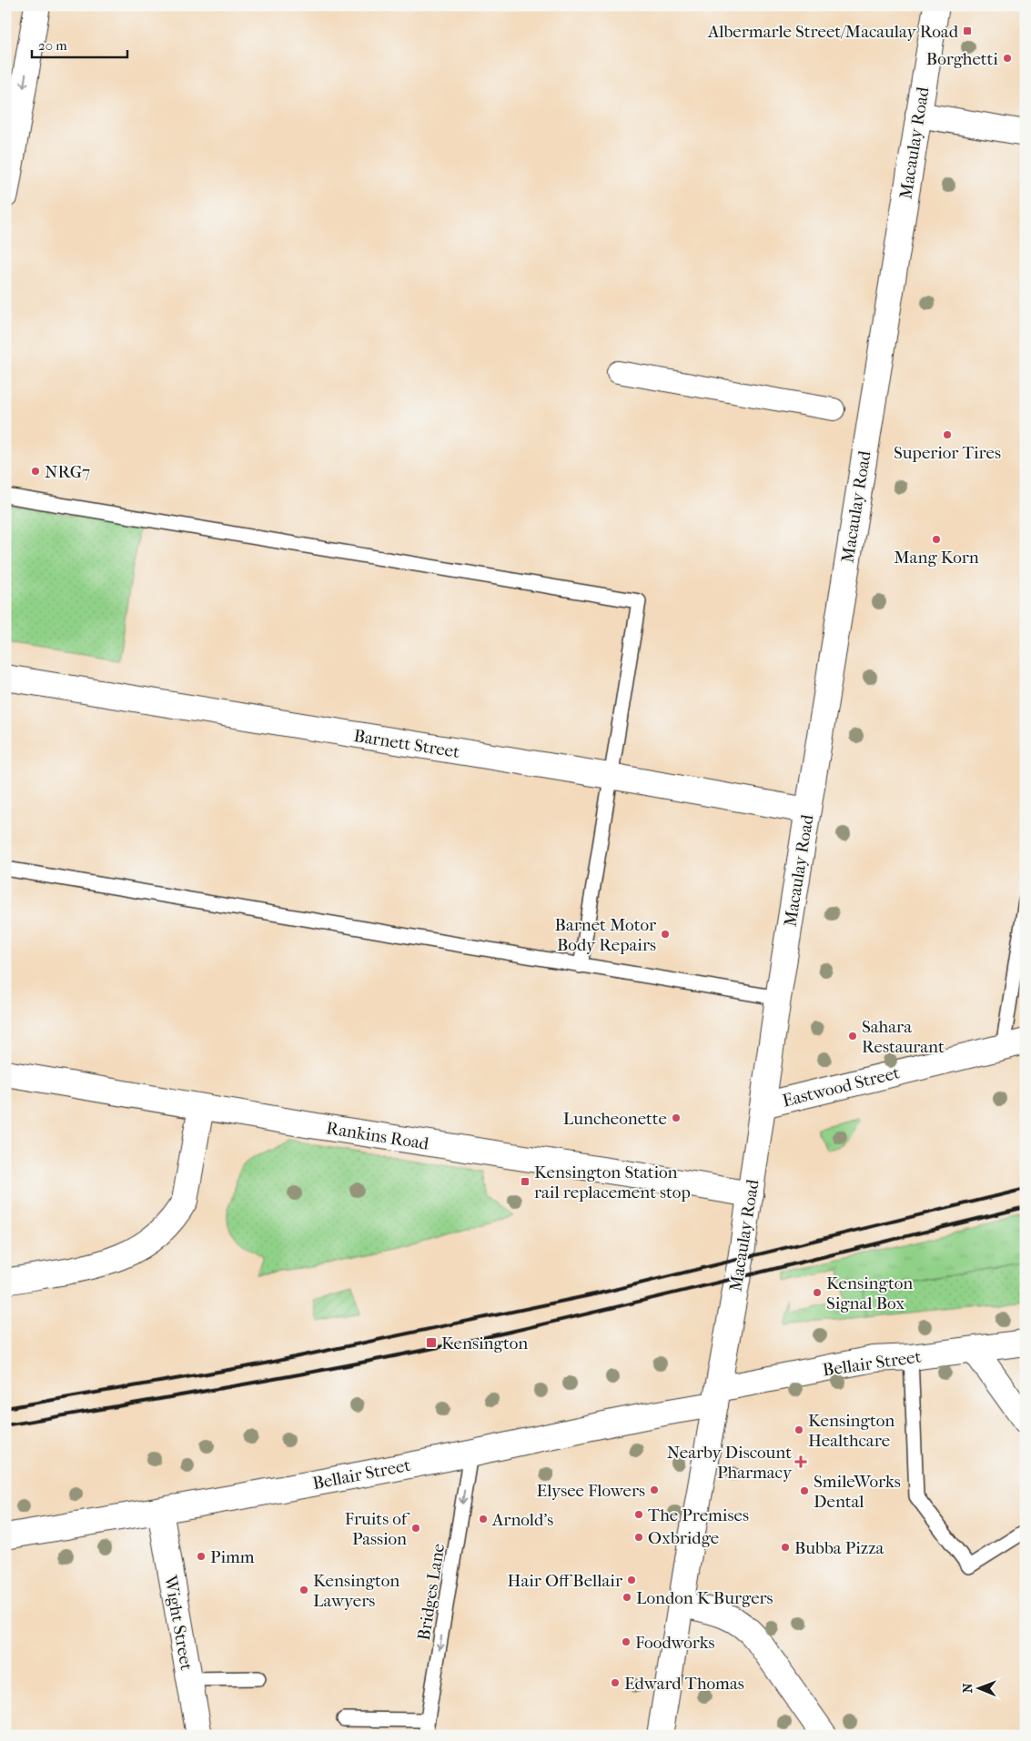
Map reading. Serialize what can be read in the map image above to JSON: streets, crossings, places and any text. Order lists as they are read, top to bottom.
{
  "streets": {
    "street": [
      "Macaulay Road",
      "Barnett Street",
      "Eastwood Street",
      "Rankins Road",
      "Bellair Street",
      "Wight Street"
    ],
    "lane": ["Bridges Lane"]
  },
  "crossings": [
    ["Macaulay Road", "Barnett Street"],
    ["Macaulay Road", "Eastwood Street"],
    ["Macaulay Road", "Rankins Road"],
    ["Macaulay Road", "Bellair Street"],
    ["Bellair Street", "Bridges Lane"],
    ["Bellair Street", "Wight Street"]
  ],
  "one_way": ["Bridges Lane"],
  "places": {
    "transit": ["Albermarle Street/Macaulay Road", "Kensington Station rail replacement stop", "Kensington"],
    "other": [
      "Borghetti",
      "Superior Tires",
      "NRG7",
      "Mang Korn",
      "Barnet Motor Body Repairs",
      "Sahara Restaurant",
      "Luncheonette",
      "Kensington Signal Box",
      "Kensington Healthcare",
      "Elysee Flowers",
      "SmileWorks Dental",
      "The Premises",
      "Arnold's",
      "Fruits of Passion",
      "Oxbridge",
      "Bubba Pizza",
      "Pimm",
      "Hair Off Bellair",
      "Kensington Lawyers",
      "London K Burgers",
      "Foodworks",
      "Edward Thomas"
    ],
    "health": ["Nearby Discount Pharmacy"]
  },
  "scale_bar": "20 m",
  "north": "left"
}
